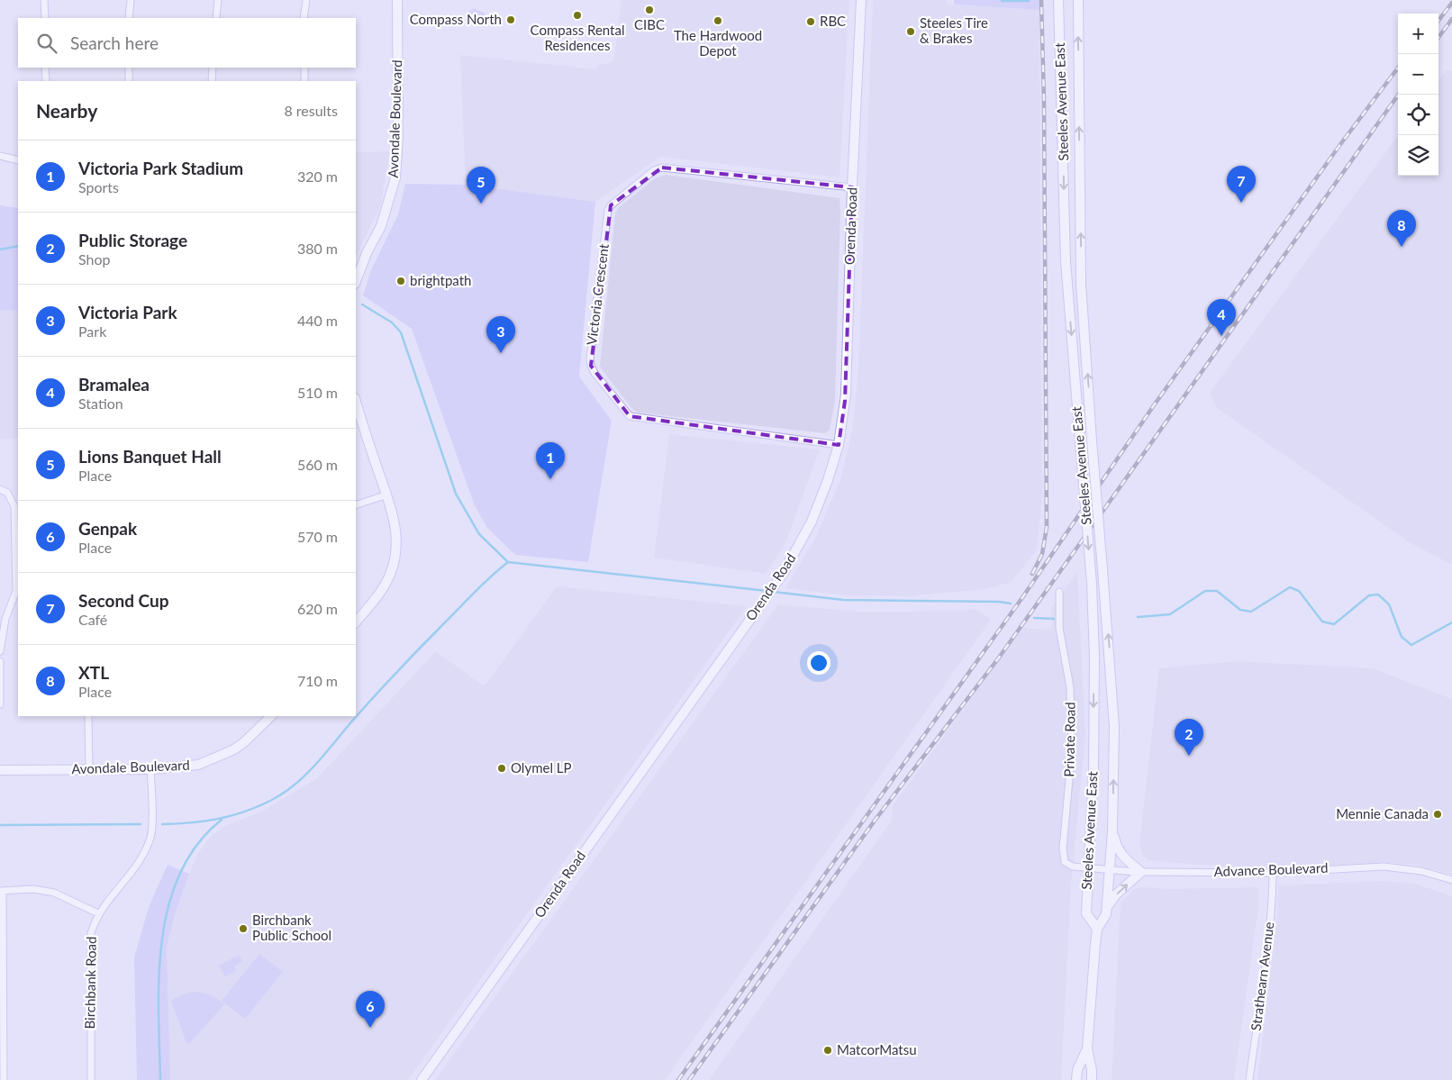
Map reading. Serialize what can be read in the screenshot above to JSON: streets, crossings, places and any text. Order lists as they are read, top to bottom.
{
  "streets": {
    "main road": ["Steeles Avenue East", "Avondale Boulevard", "Orenda Road"],
    "street": [
      "Victoria Crescent",
      "Private Road",
      "Advance Boulevard",
      "Strathearn Avenue",
      "Birchbank Road"
    ]
  },
  "crossings": [
    ["Steeles Avenue East", "Private Road"],
    ["Steeles Avenue East", "Advance Boulevard"],
    ["Avondale Boulevard", "Birchbank Road"],
    ["Orenda Road", "Victoria Crescent"],
    ["Private Road", "Advance Boulevard"],
    ["Advance Boulevard", "Strathearn Avenue"]
  ],
  "places": [
    "CIBC",
    "Compass Rental Residences",
    "Compass North",
    "The Hardwood Depot",
    "RBC",
    "Steeles Tire & Brakes",
    "brightpath",
    "Olymel LP",
    "Mennie Canada",
    "Birchbank Public School",
    "MatcorMatsu"
  ],
  "page": {
    "map_buttons": ["+", "−"],
    "search": "Search here",
    "heading": ["Nearby", "8 results"],
    "list": [
      {
        "mark": "1",
        "name": "Victoria Park Stadium",
        "note": "Sports",
        "value": "320 m"
      },
      {
        "mark": "2",
        "name": "Public Storage",
        "note": "Shop",
        "value": "380 m"
      },
      {
        "mark": "3",
        "name": "Victoria Park",
        "note": "Park",
        "value": "440 m"
      },
      {
        "mark": "4",
        "name": "Bramalea",
        "note": "Station",
        "value": "510 m"
      },
      {
        "mark": "5",
        "name": "Lions Banquet Hall",
        "note": "Place",
        "value": "560 m"
      },
      {
        "mark": "6",
        "name": "Genpak",
        "note": "Place",
        "value": "570 m"
      },
      {
        "mark": "7",
        "name": "Second Cup",
        "note": "Café",
        "value": "620 m"
      },
      {
        "mark": "8",
        "name": "XTL",
        "note": "Place",
        "value": "710 m"
      }
    ],
    "pins": [
      "7",
      "5",
      "8",
      "4",
      "3",
      "1",
      "2",
      "6"
    ]
  }
}
